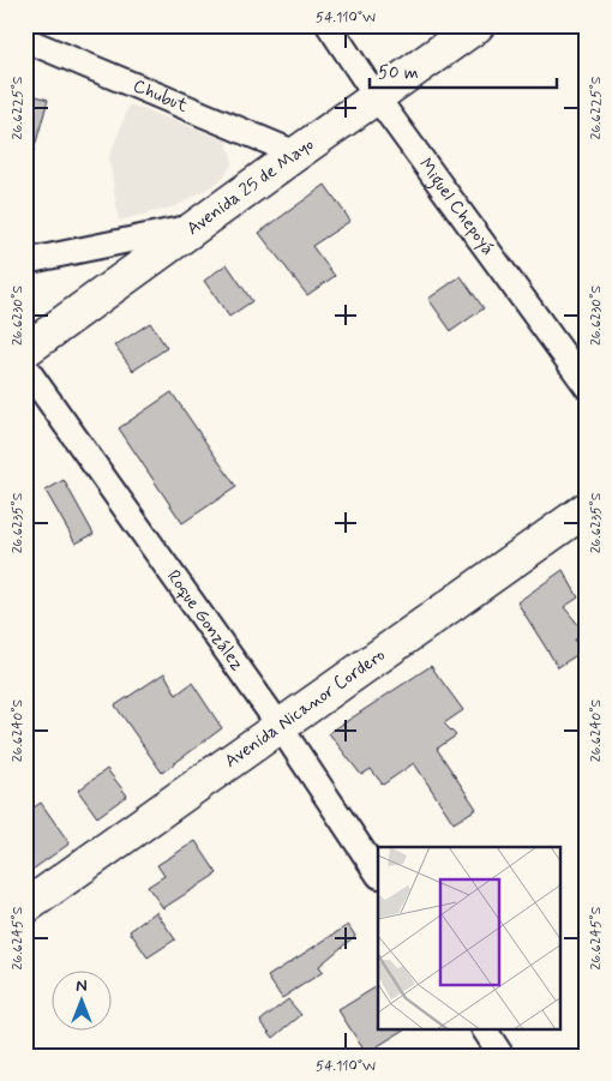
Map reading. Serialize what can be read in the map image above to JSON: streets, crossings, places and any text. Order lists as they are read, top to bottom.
{
  "streets": {
    "main road": ["Avenida 25 de Mayo", "Avenida Nicanor Cordero"],
    "street": ["Chubut", "Miguel Chepoyá", "Roque González"]
  },
  "crossings": [
    ["Chubut", "Avenida 25 de Mayo"],
    ["Avenida 25 de Mayo", "Miguel Chepoyá"],
    ["Roque González", "Avenida Nicanor Cordero"]
  ],
  "scale_bar": "50 m",
  "north": "top",
  "coordinates": [
    "54.110°W",
    "26.6225°S",
    "26.6230°S",
    "26.6235°S",
    "26.6240°S",
    "26.6245°S"
  ]
}
